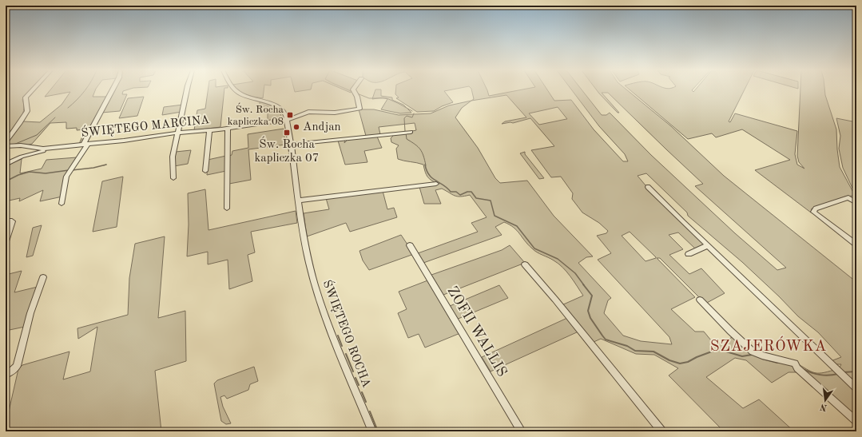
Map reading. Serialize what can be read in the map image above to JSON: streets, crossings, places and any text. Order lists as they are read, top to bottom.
{
  "streets": {
    "street": ["ŚWIĘTEGO MARCINA", "ZOFII WALLIS", "ŚWIĘTEGO ROCHA"]
  },
  "crossings": [
    ["ŚWIĘTEGO MARCINA", "ŚWIĘTEGO ROCHA"]
  ],
  "districts": ["SZAJERÓWKA"],
  "places": {
    "transit": ["Św. Rocha kapliczka 08", "Św. Rocha kapliczka 07"],
    "other": ["Andjan"]
  },
  "north": "bottom"
}
